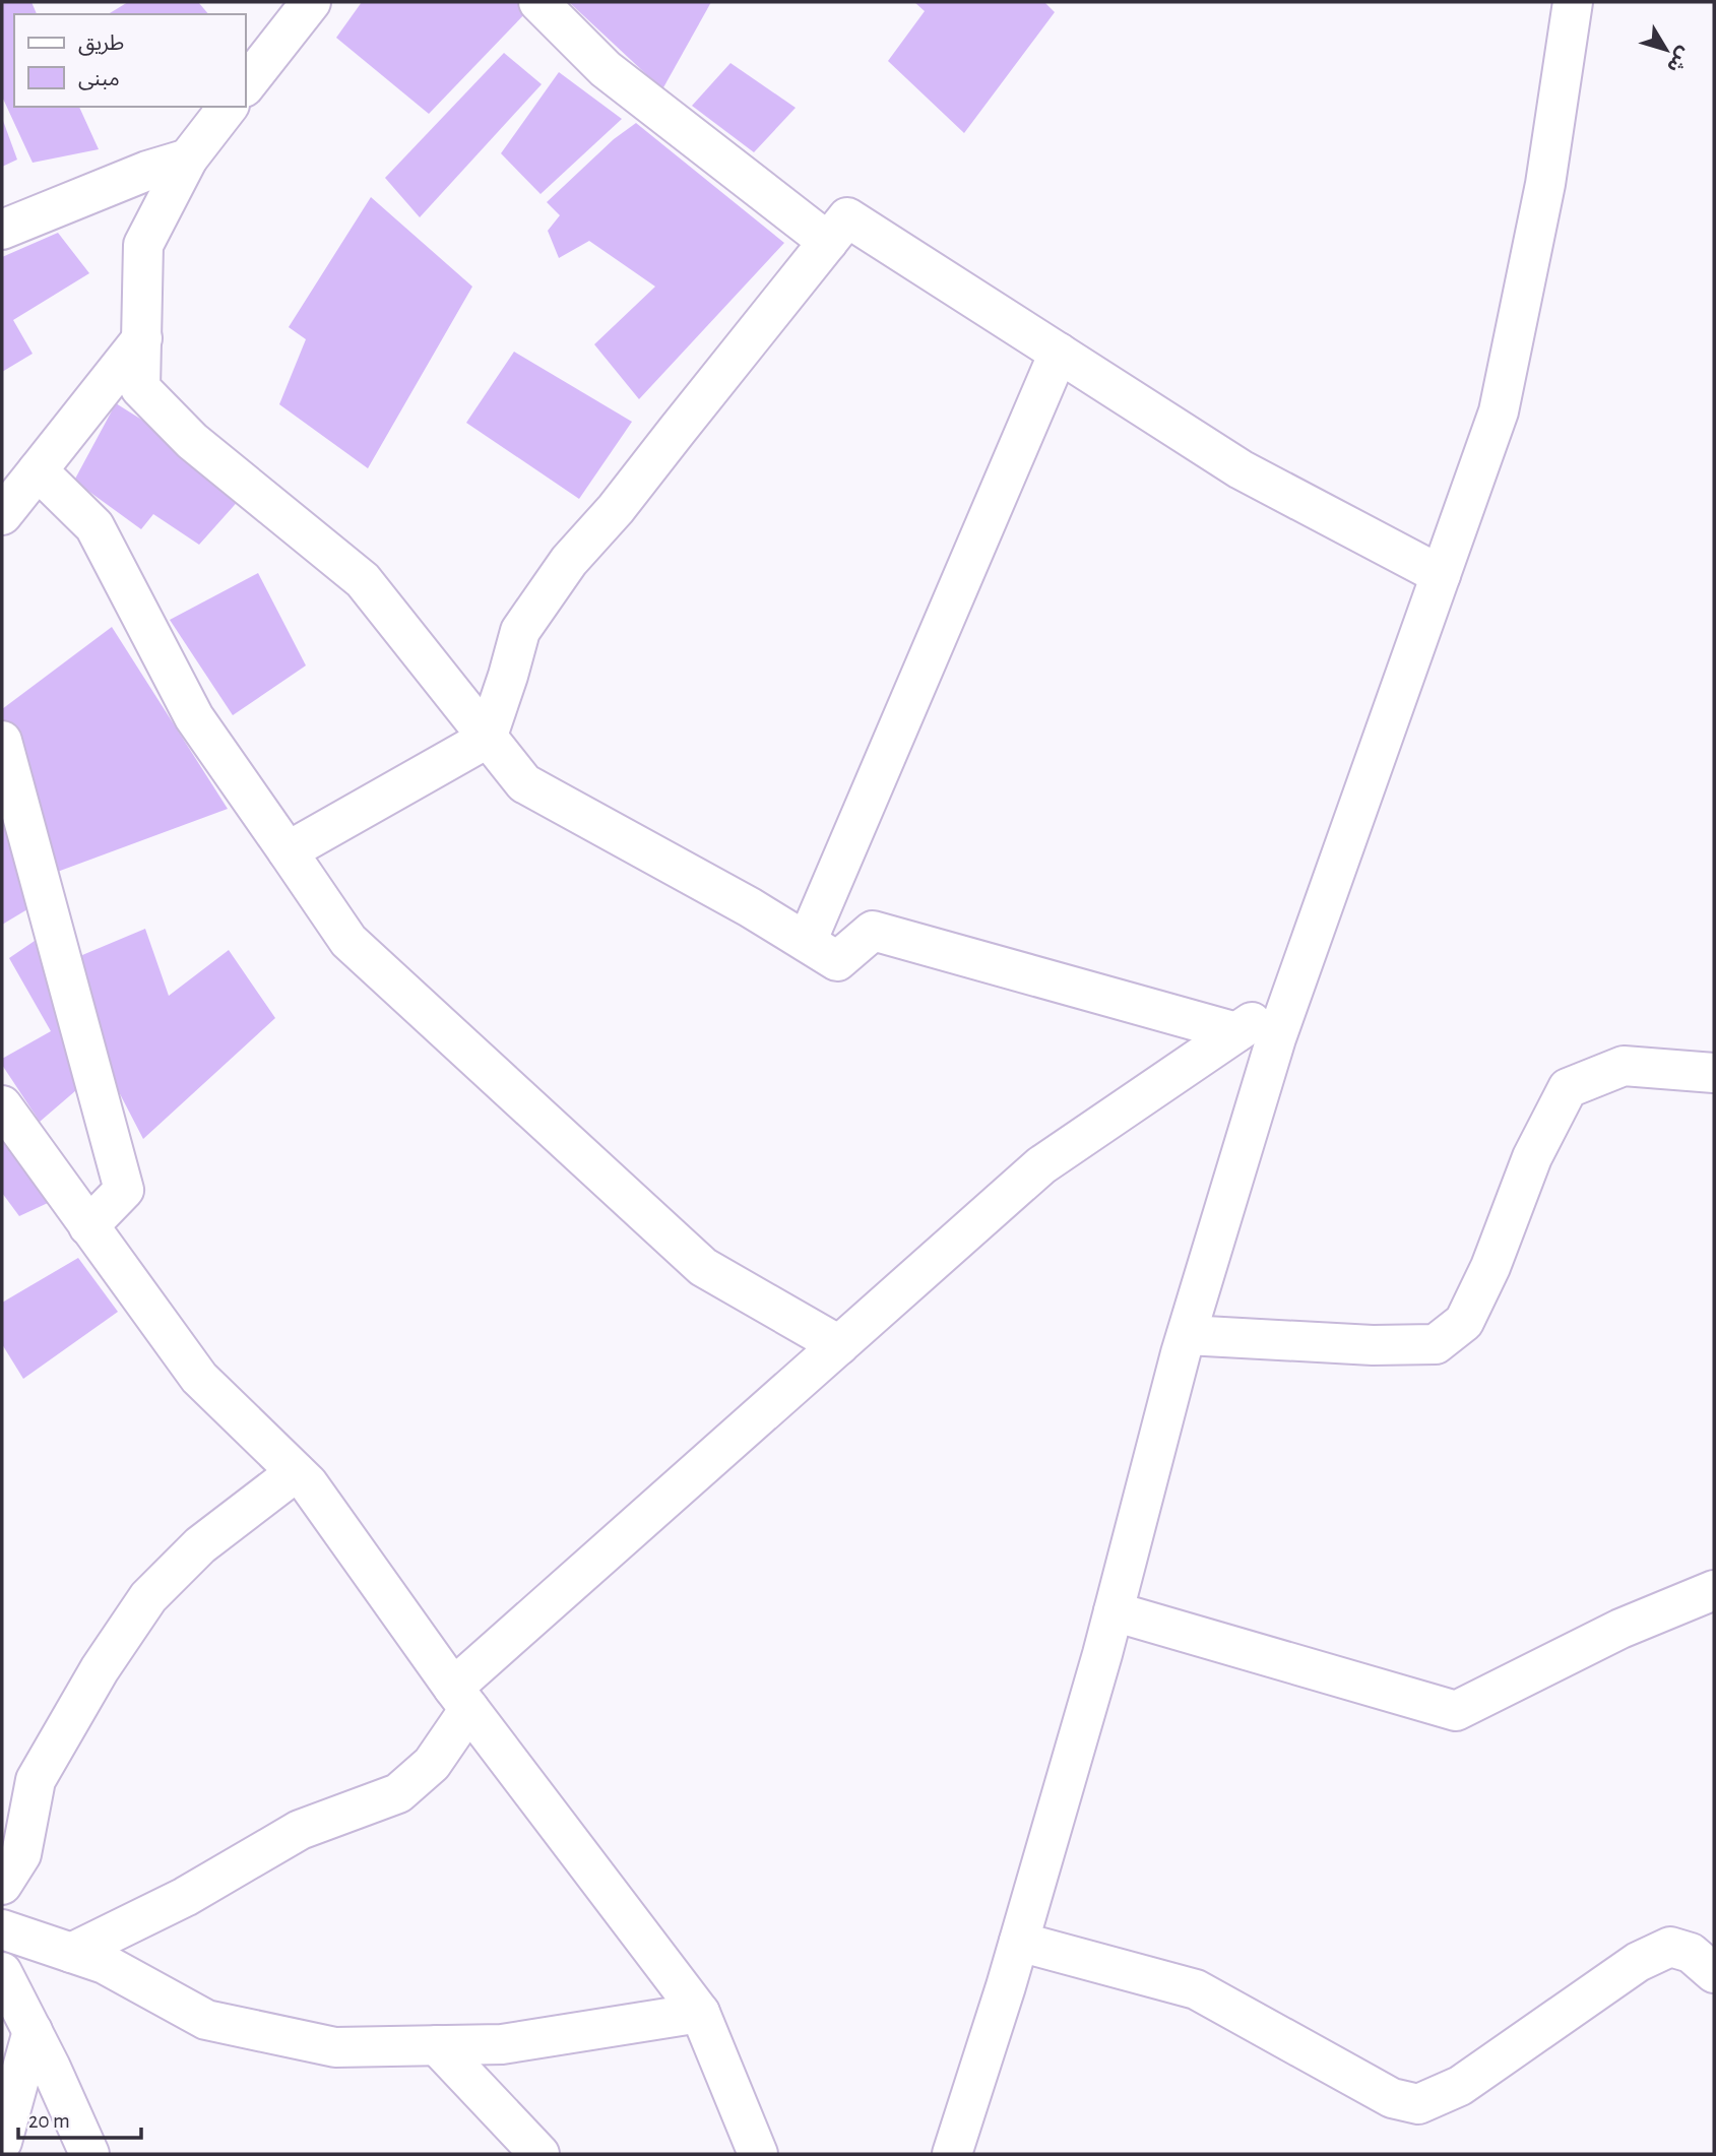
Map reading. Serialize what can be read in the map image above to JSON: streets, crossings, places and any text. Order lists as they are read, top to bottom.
{
  "legend": ["طريق", "مبنى"],
  "scale_bar": "20 m",
  "north": "bottom right"
}
